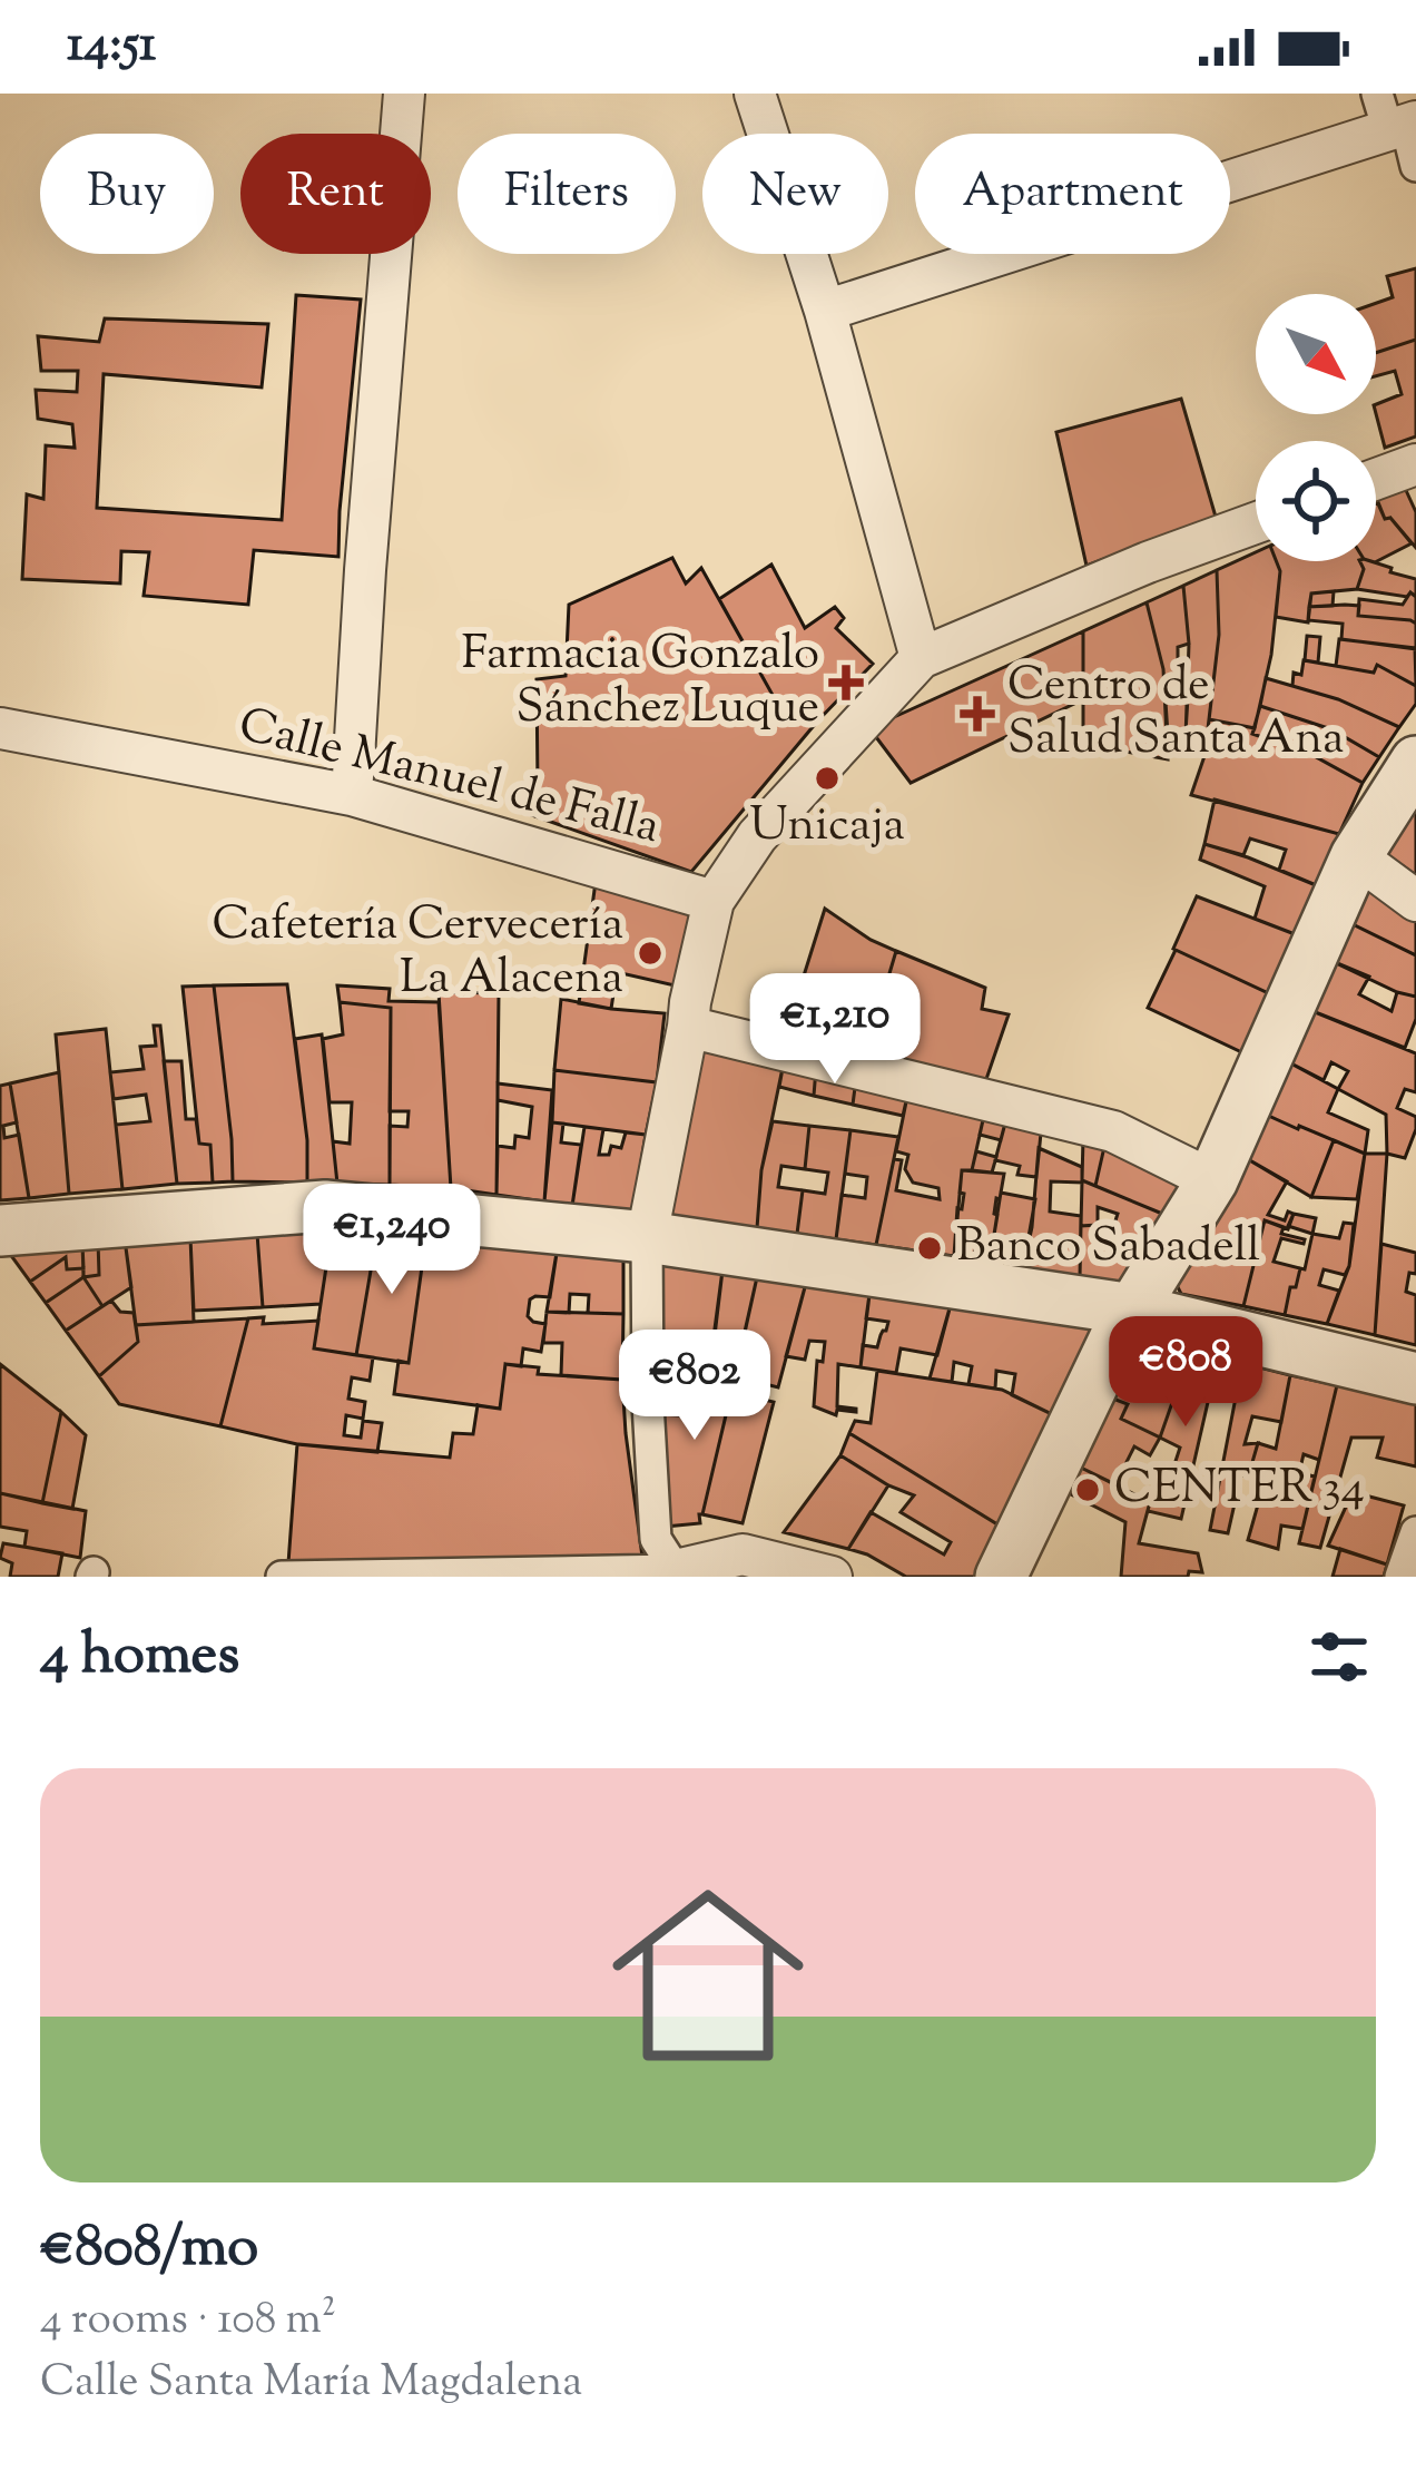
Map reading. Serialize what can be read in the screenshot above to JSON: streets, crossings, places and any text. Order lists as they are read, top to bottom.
{
  "streets": {
    "street": ["Calle Manuel de Falla"]
  },
  "places": {
    "health": ["Farmacia Gonzalo Sánchez Luque", "Centro de Salud Santa Ana"],
    "other": [
      "Unicaja",
      "Cafetería Cervecería La Alacena",
      "Banco Sabadell",
      "CENTER 34"
    ]
  },
  "north": "bottom right",
  "page": {
    "status": "14:51",
    "chip": [
      "Buy",
      "Rent",
      "Filters",
      "New",
      "Apartment"
    ],
    "price": [
      "€1,210",
      "€1,240",
      "€808",
      "€802"
    ],
    "heading": "4 homes",
    "list": [
      {
        "name": "€808/mo",
        "note": "4 rooms · 108 m² · Calle Santa María Magdalena"
      }
    ]
  }
}
